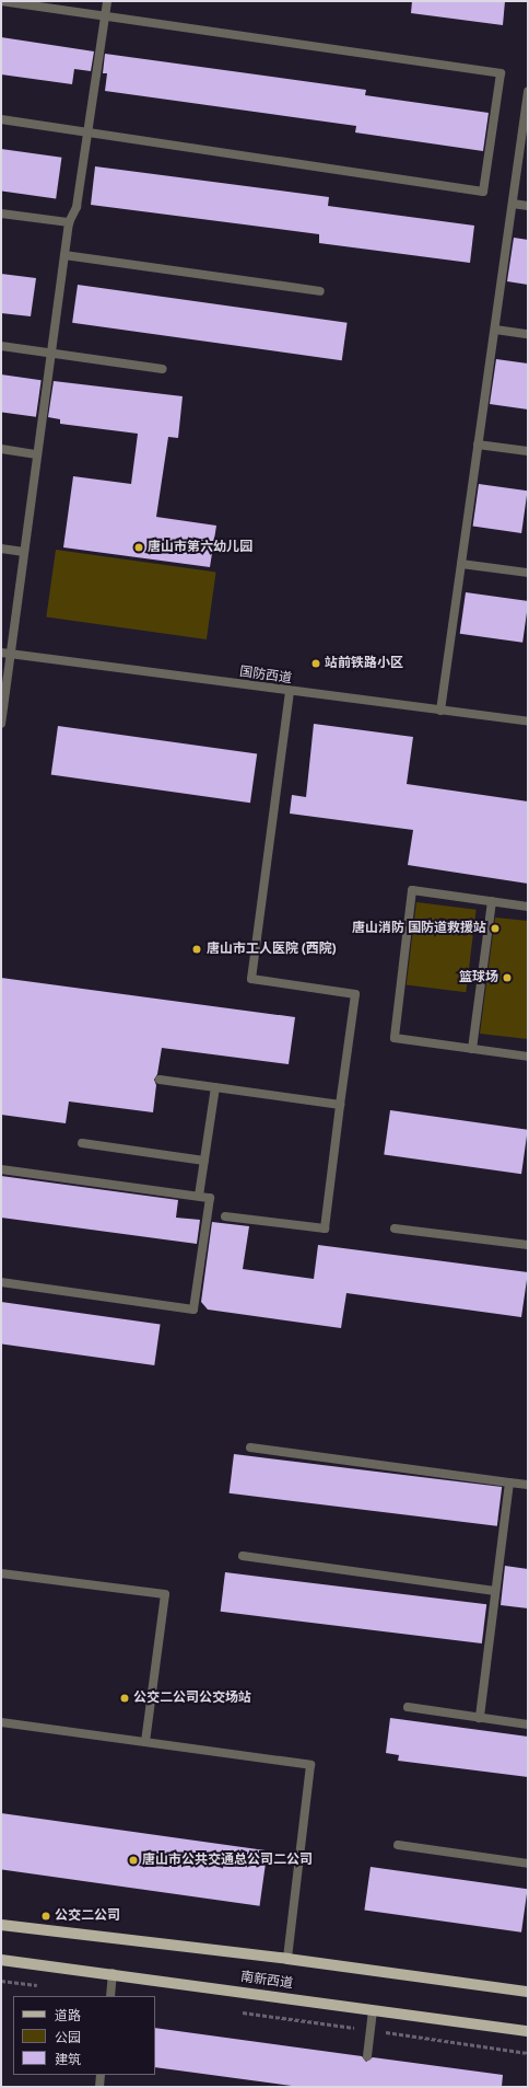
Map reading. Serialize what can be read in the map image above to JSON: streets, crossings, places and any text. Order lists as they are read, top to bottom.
{
  "streets": {
    "main road": ["南新西道"],
    "street": ["国防西道"]
  },
  "places": [
    "唐山市第六幼儿园",
    "站前铁路小区",
    "唐山消防 国防道救援站",
    "唐山市工人医院 (西院)",
    "篮球场",
    "公交二公司公交场站",
    "唐山市公共交通总公司二公司",
    "公交二公司"
  ],
  "legend": ["道路", "公园", "建筑"]
}
